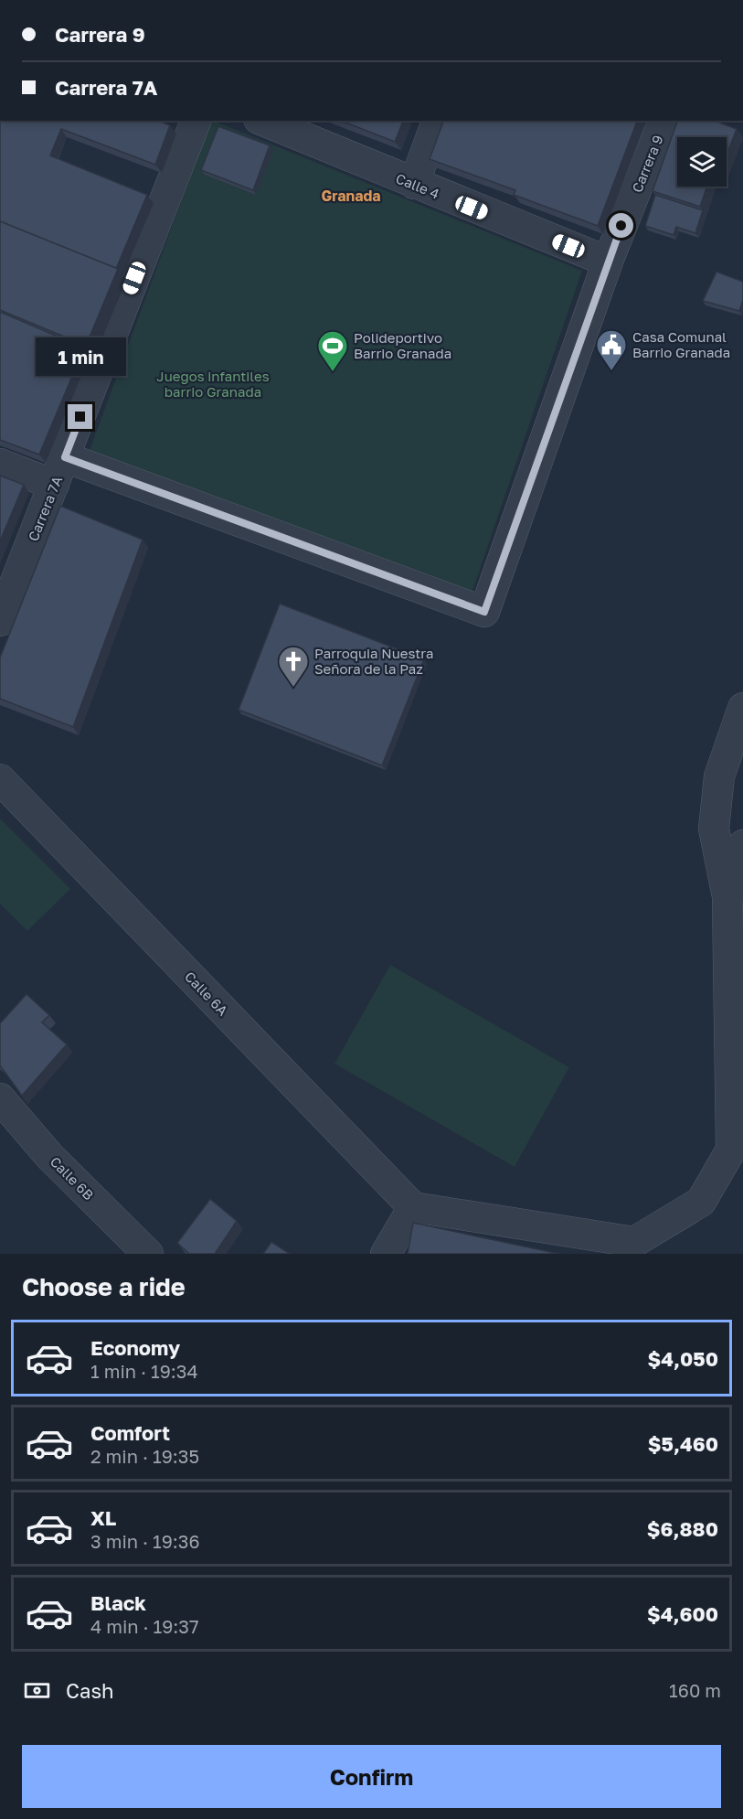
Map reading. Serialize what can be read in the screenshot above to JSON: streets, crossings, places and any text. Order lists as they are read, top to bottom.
{
  "streets": {
    "street": [
      "Carrera 9",
      "Calle 4",
      "Carrera 7A",
      "Calle 6A",
      "Calle 6B"
    ]
  },
  "crossings": [
    ["Carrera 9", "Calle 4"],
    ["Carrera 9", "Carrera 7A"]
  ],
  "districts": ["Granada"],
  "parks": ["Juegos infantiles barrio Granada"],
  "places": {
    "public building": ["Casa Comunal Barrio Granada"],
    "sports": ["Polideportivo Barrio Granada"],
    "church": ["Parroquia Nuestra Señora de la Paz"]
  },
  "page": {
    "banner": ["Carrera 9", "Carrera 7A"],
    "bubble": "1 min",
    "heading": "Choose a ride",
    "list": [
      {
        "name": "Economy",
        "note": "1 min · 19:34",
        "value": "$4,050"
      },
      {
        "name": "Comfort",
        "note": "2 min · 19:35",
        "value": "$5,460"
      },
      {
        "name": "XL",
        "note": "3 min · 19:36",
        "value": "$6,880"
      },
      {
        "name": "Black",
        "note": "4 min · 19:37",
        "value": "$4,600"
      }
    ],
    "pay": ["Cash", "160 m"],
    "buttons": "Confirm"
  }
}
